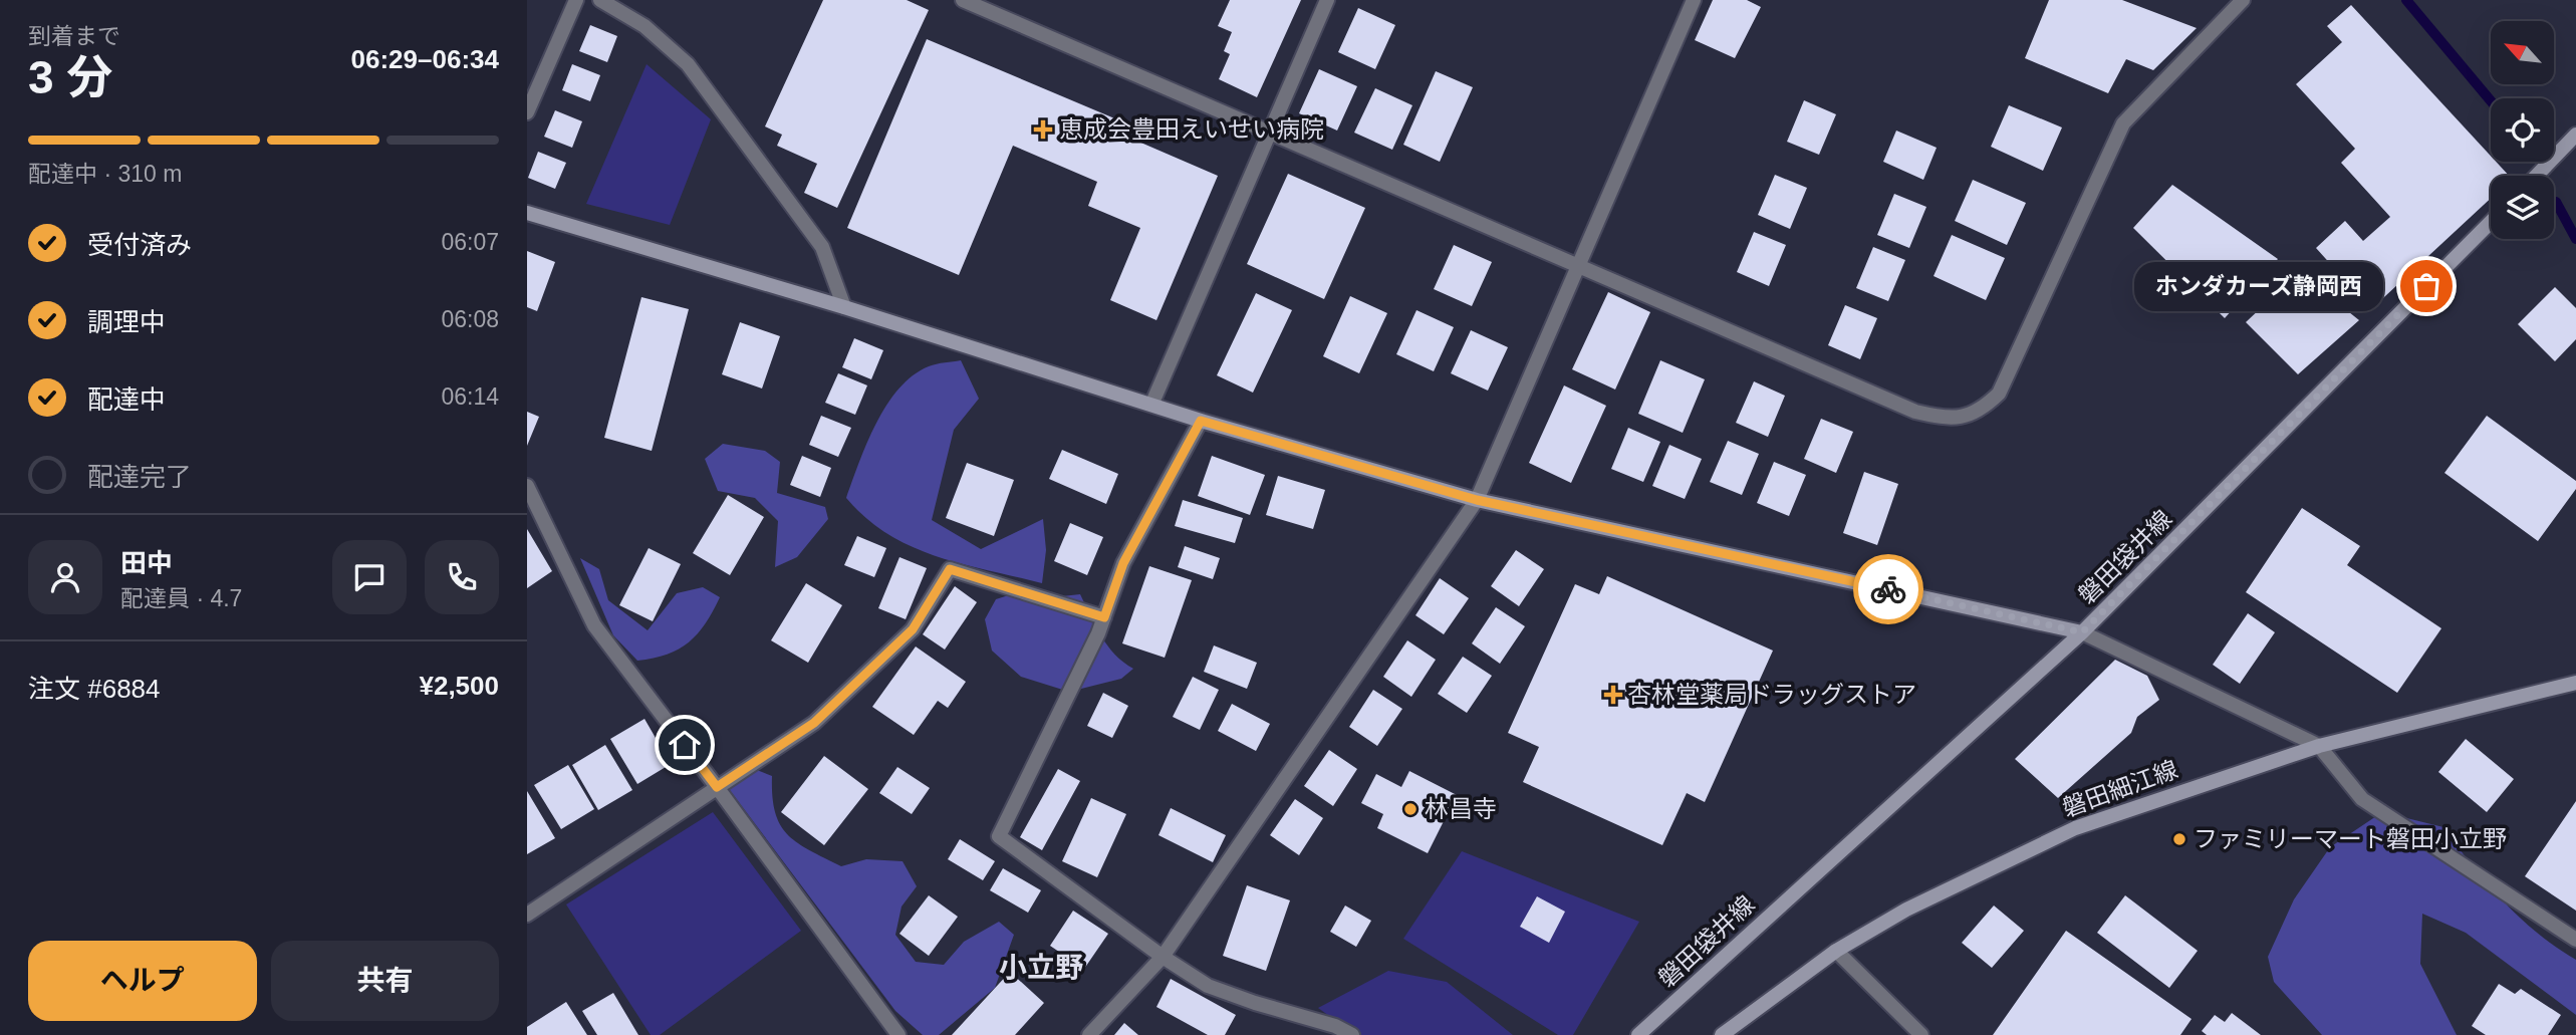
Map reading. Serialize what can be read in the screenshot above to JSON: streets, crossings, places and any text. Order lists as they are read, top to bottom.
{
  "streets": {
    "main road": ["磐田袋井線", "磐田細江線"]
  },
  "districts": ["小立野"],
  "places": {
    "health": ["恵成会豊田えいせい病院", "杏林堂薬局ドラッグストア"],
    "other": ["ホンダカーズ静岡西", "林昌寺", "ファミリーマート磐田小立野"]
  },
  "north": "top left",
  "page": {
    "heading": ["3 分", "到着まで", "06:29–06:34"],
    "panel": [
      "田中",
      "配達員 · 4.7",
      "注文 #6884",
      "¥2,500"
    ],
    "bar": "配達中 · 310 m",
    "list": [
      ["受付済み", "06:07"],
      ["調理中", "06:08"],
      ["配達中", "06:14"],
      "配達完了"
    ],
    "bubble": "ホンダカーズ静岡西",
    "buttons": ["ヘルプ", "共有"]
  }
}
